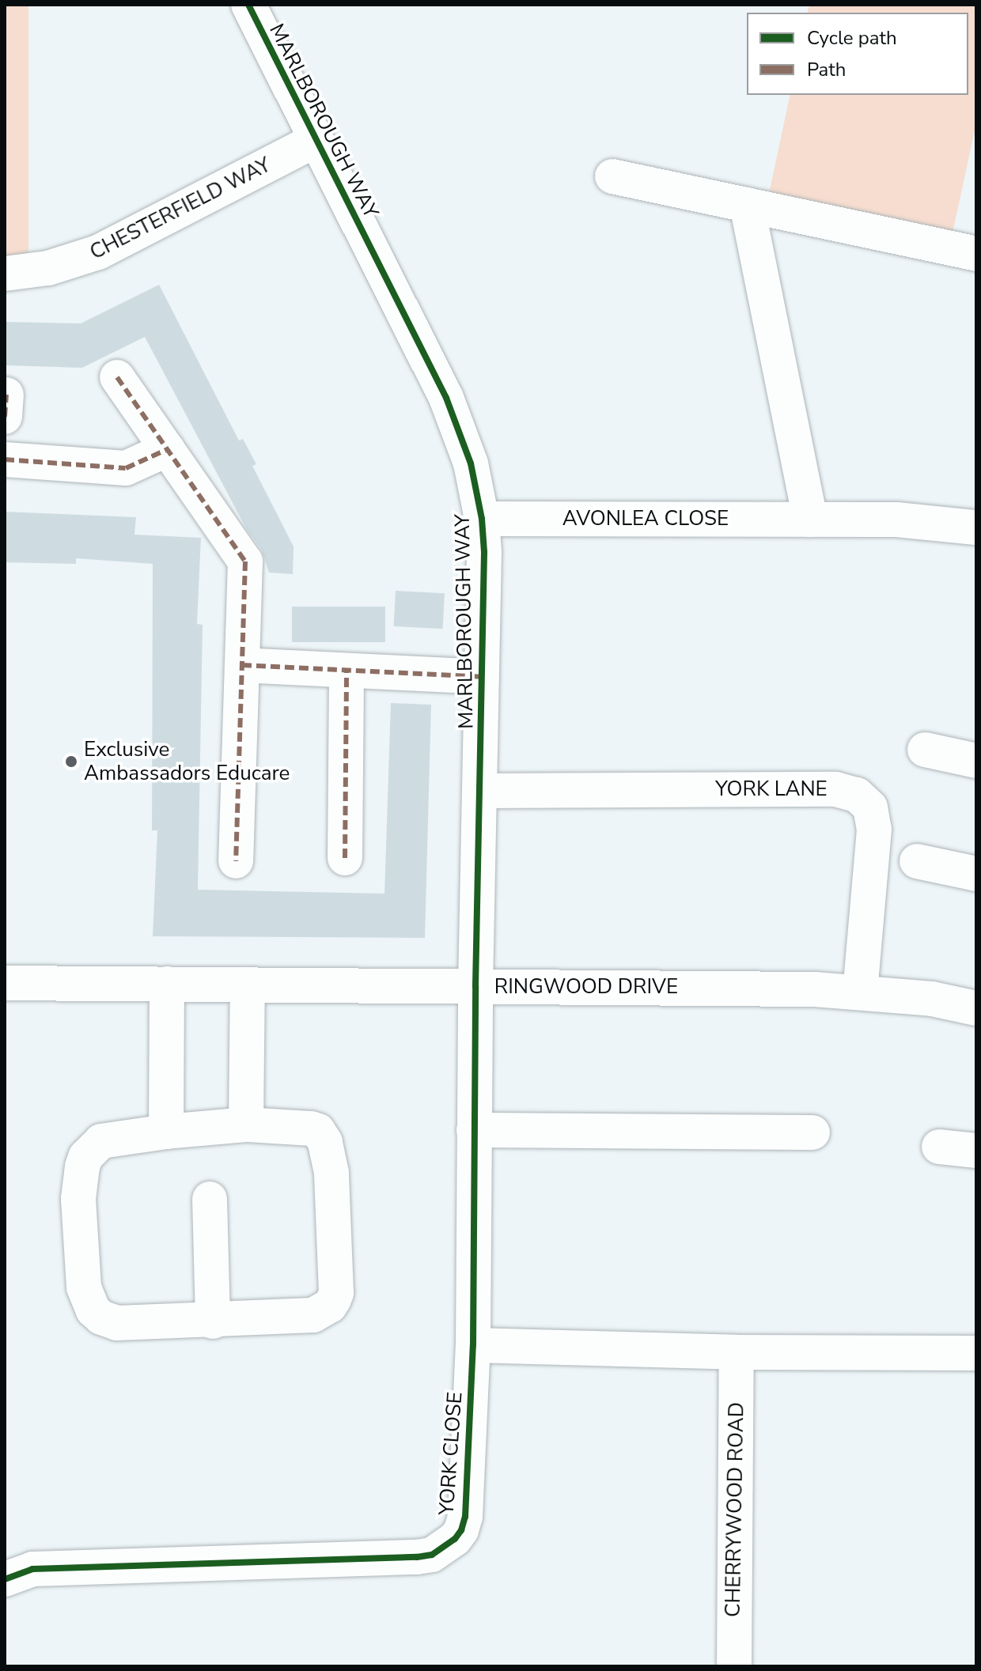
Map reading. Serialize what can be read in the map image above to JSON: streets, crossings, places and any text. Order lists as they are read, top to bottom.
{
  "streets": {
    "street": [
      "MARLBOROUGH WAY",
      "CHESTERFIELD WAY",
      "AVONLEA CLOSE",
      "YORK LANE",
      "RINGWOOD DRIVE",
      "YORK CLOSE",
      "CHERRYWOOD ROAD"
    ]
  },
  "crossings": [
    ["MARLBOROUGH WAY", "CHESTERFIELD WAY"],
    ["MARLBOROUGH WAY", "AVONLEA CLOSE"],
    ["MARLBOROUGH WAY", "YORK LANE"],
    ["MARLBOROUGH WAY", "RINGWOOD DRIVE"],
    ["MARLBOROUGH WAY", "YORK CLOSE"],
    ["YORK LANE", "RINGWOOD DRIVE"],
    ["RINGWOOD DRIVE", "YORK CLOSE"]
  ],
  "places": ["Exclusive Ambassadors Educare"],
  "legend": ["Cycle path", "Path"]
}
